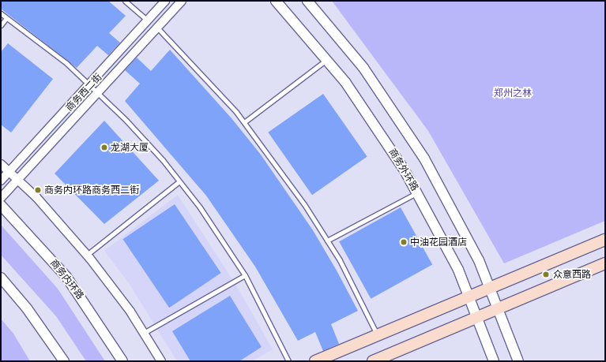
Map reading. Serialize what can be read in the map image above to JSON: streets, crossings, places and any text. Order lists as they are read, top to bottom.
{
  "streets": {
    "street": ["商务西二街", "商务外环路", "商务内环路"]
  },
  "parks": ["郑州之林"],
  "places": [
    "龙湖大厦",
    "商务内环路商务西二街",
    "中油花园酒店",
    "众意西路"
  ]
}
